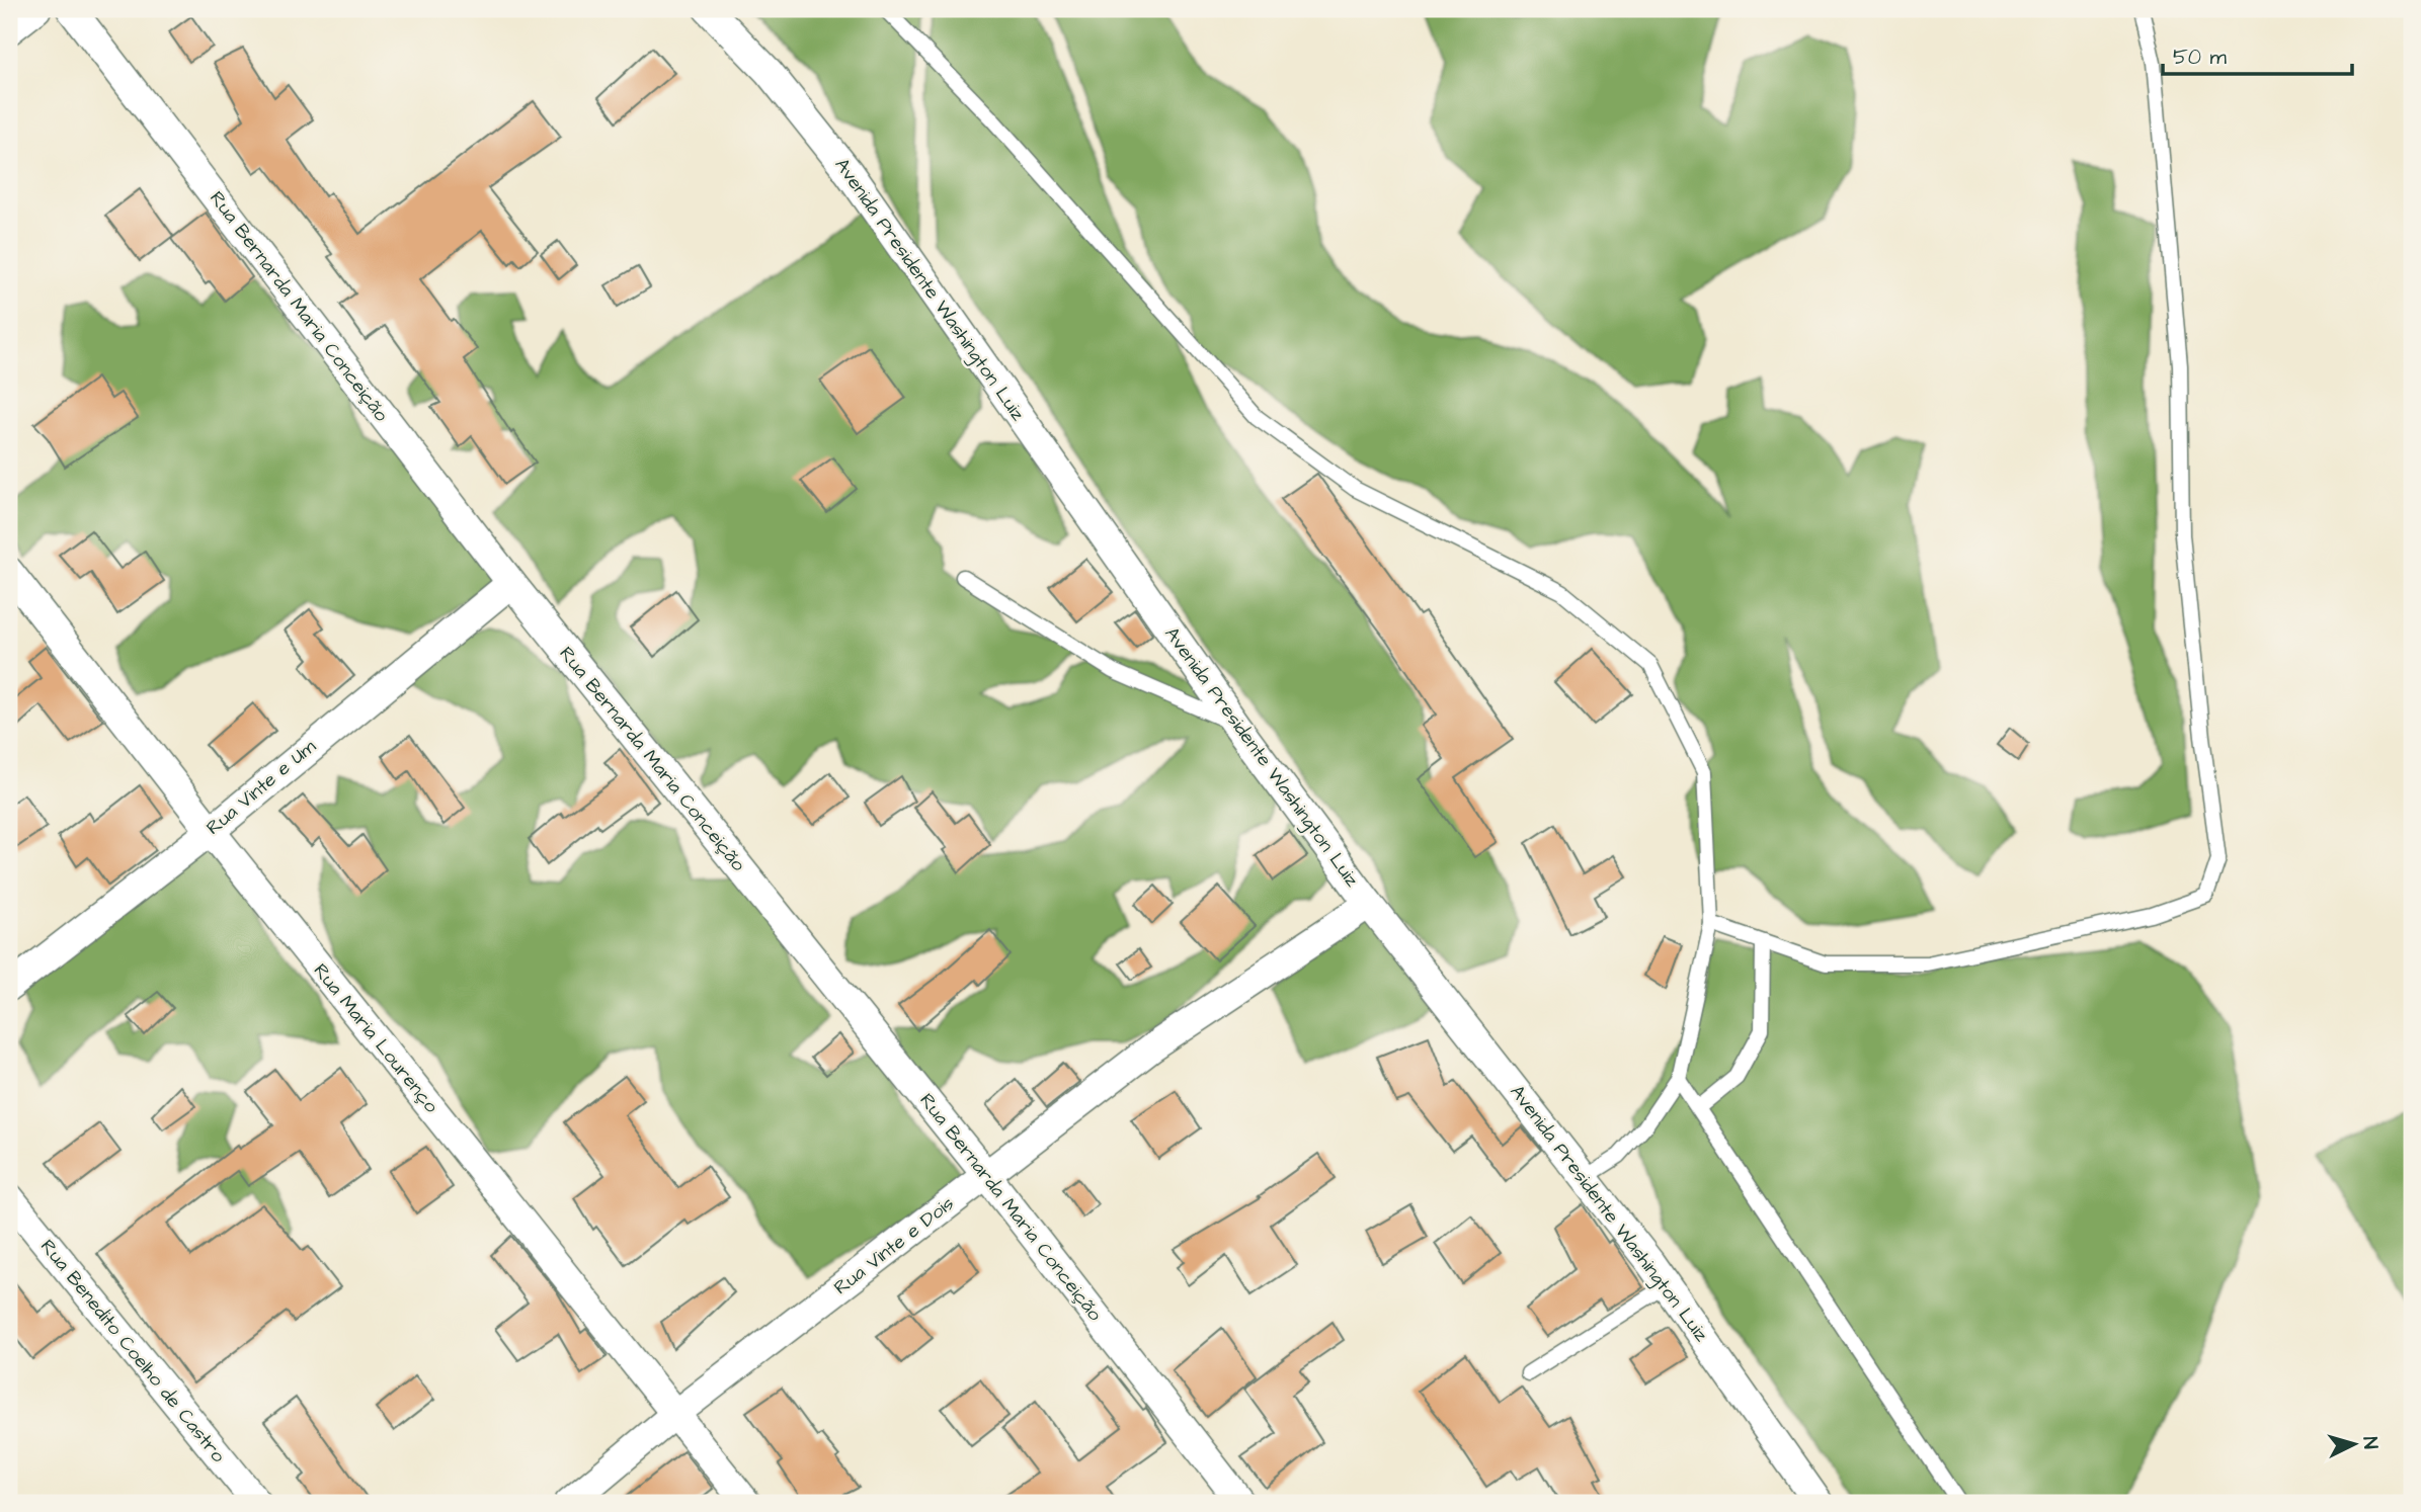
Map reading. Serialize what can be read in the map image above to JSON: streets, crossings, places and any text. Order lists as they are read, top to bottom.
{
  "streets": {
    "street": [
      "Avenida Presidente Washington Luiz",
      "Rua Bernarda Maria Conceição",
      "Rua Vinte e Um",
      "Rua Maria Lourenço",
      "Rua Vinte e Dois",
      "Rua Benedito Coelho de Castro"
    ]
  },
  "crossings": [
    ["Avenida Presidente Washington Luiz", "Rua Vinte e Dois"],
    ["Rua Bernarda Maria Conceição", "Rua Vinte e Um"],
    ["Rua Bernarda Maria Conceição", "Rua Vinte e Dois"],
    ["Rua Vinte e Um", "Rua Maria Lourenço"],
    ["Rua Maria Lourenço", "Rua Vinte e Dois"]
  ],
  "scale_bar": "50 m",
  "north": "right"
}
